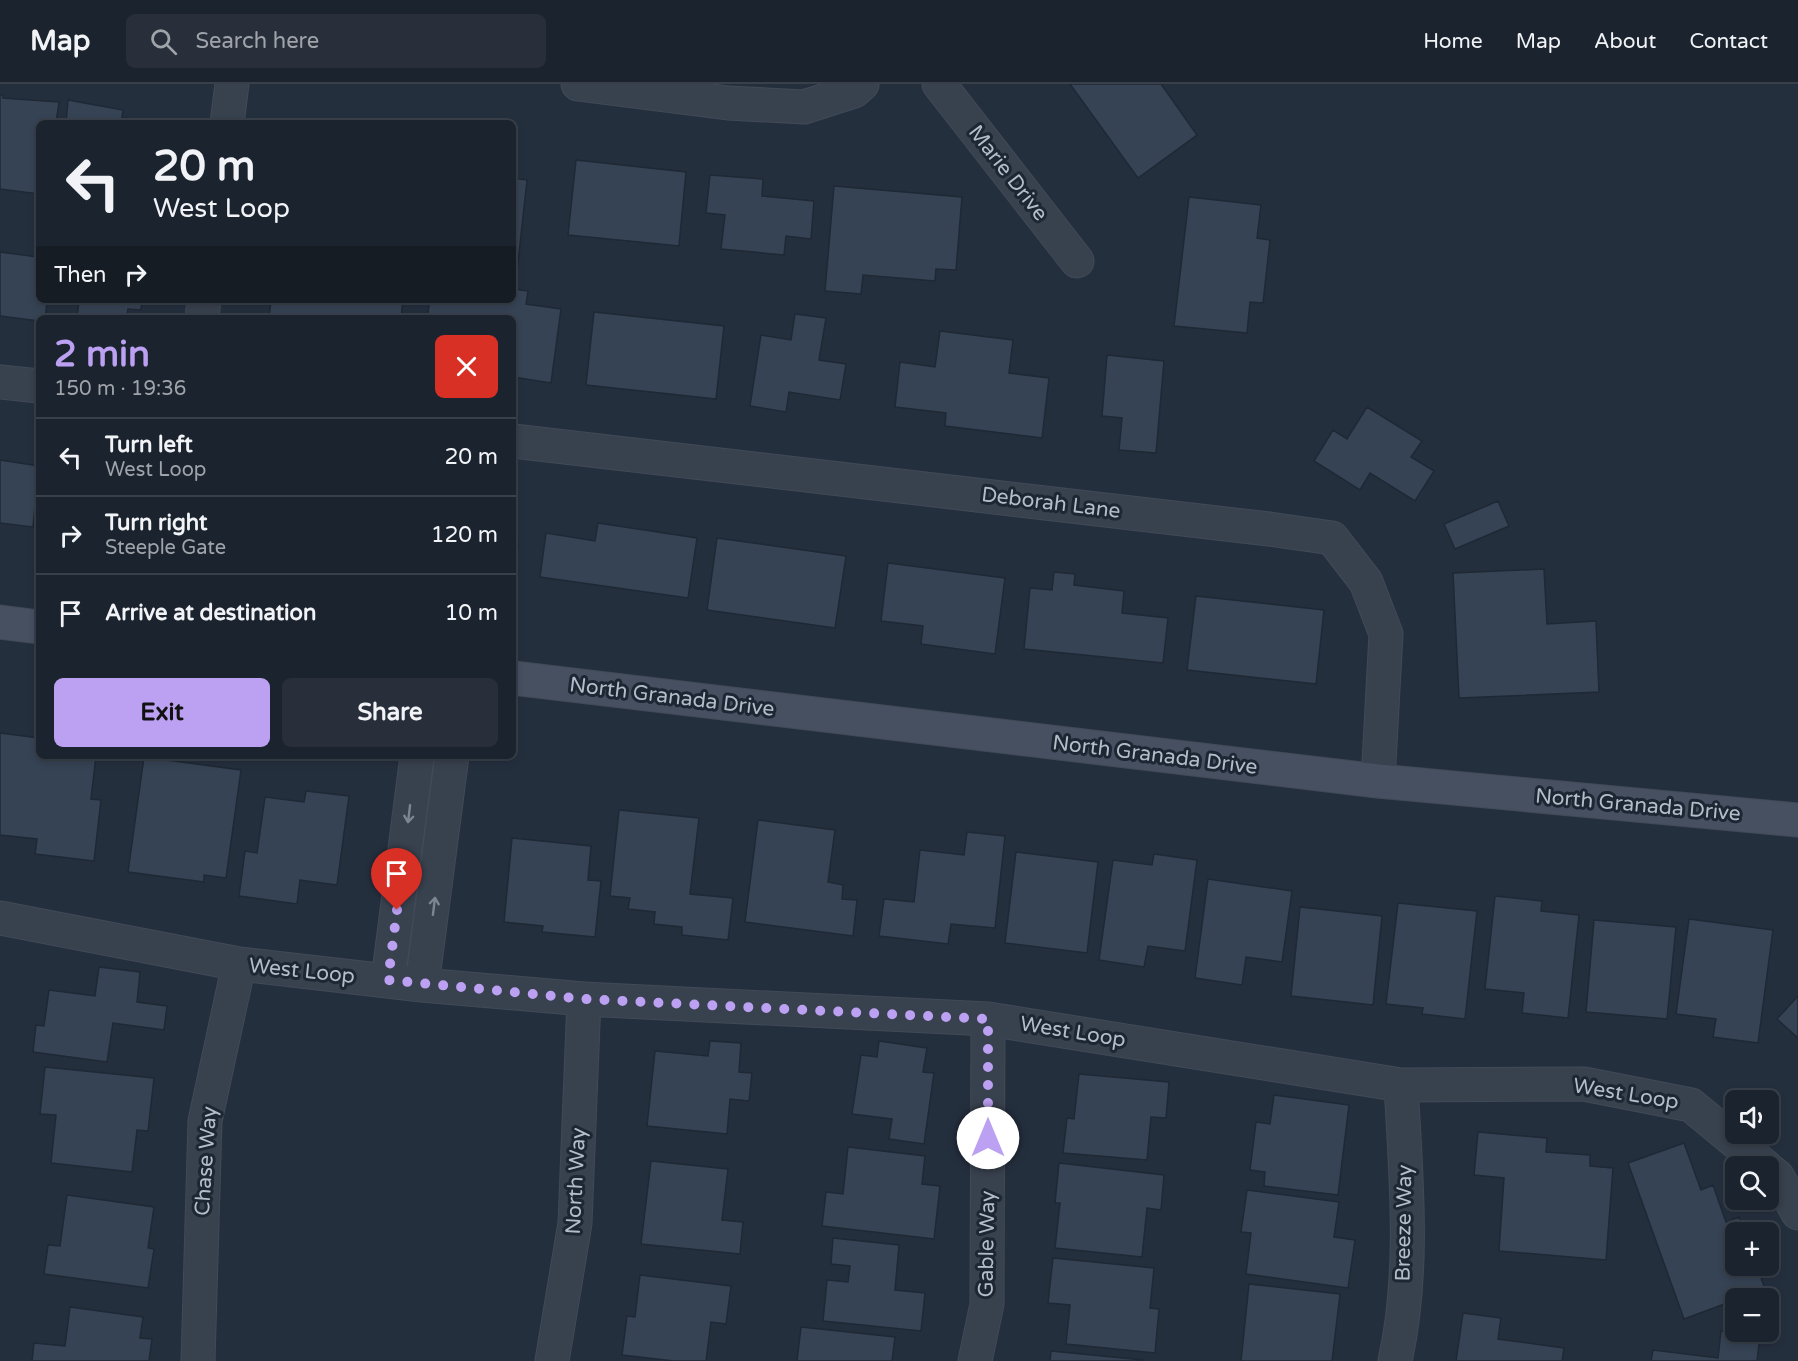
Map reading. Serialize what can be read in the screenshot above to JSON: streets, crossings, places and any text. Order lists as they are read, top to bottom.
{
  "streets": {
    "street": [
      "Marie Drive",
      "Deborah Lane",
      "North Granada Drive",
      "West Loop",
      "Chase Way",
      "North Way",
      "Breeze Way",
      "Gable Way"
    ]
  },
  "crossings": [
    ["Deborah Lane", "North Granada Drive"],
    ["West Loop", "Chase Way"],
    ["West Loop", "North Way"],
    ["West Loop", "Breeze Way"],
    ["West Loop", "Gable Way"]
  ],
  "page": {
    "header": "Map",
    "search": "Search here",
    "nav": [
      "Home",
      "Map",
      "About",
      "Contact"
    ],
    "turn": ["20 m", "West Loop"],
    "then": "Then",
    "heading": ["2 min", "150 m · 19:36"],
    "list": [
      {
        "name": "Turn left",
        "note": "West Loop",
        "value": "20 m"
      },
      {
        "name": "Turn right",
        "note": "Steeple Gate",
        "value": "120 m"
      },
      {
        "name": "Arrive at destination",
        "value": "10 m"
      }
    ],
    "buttons": ["Exit", "Share"],
    "map_buttons": ["+", "−"]
  }
}
